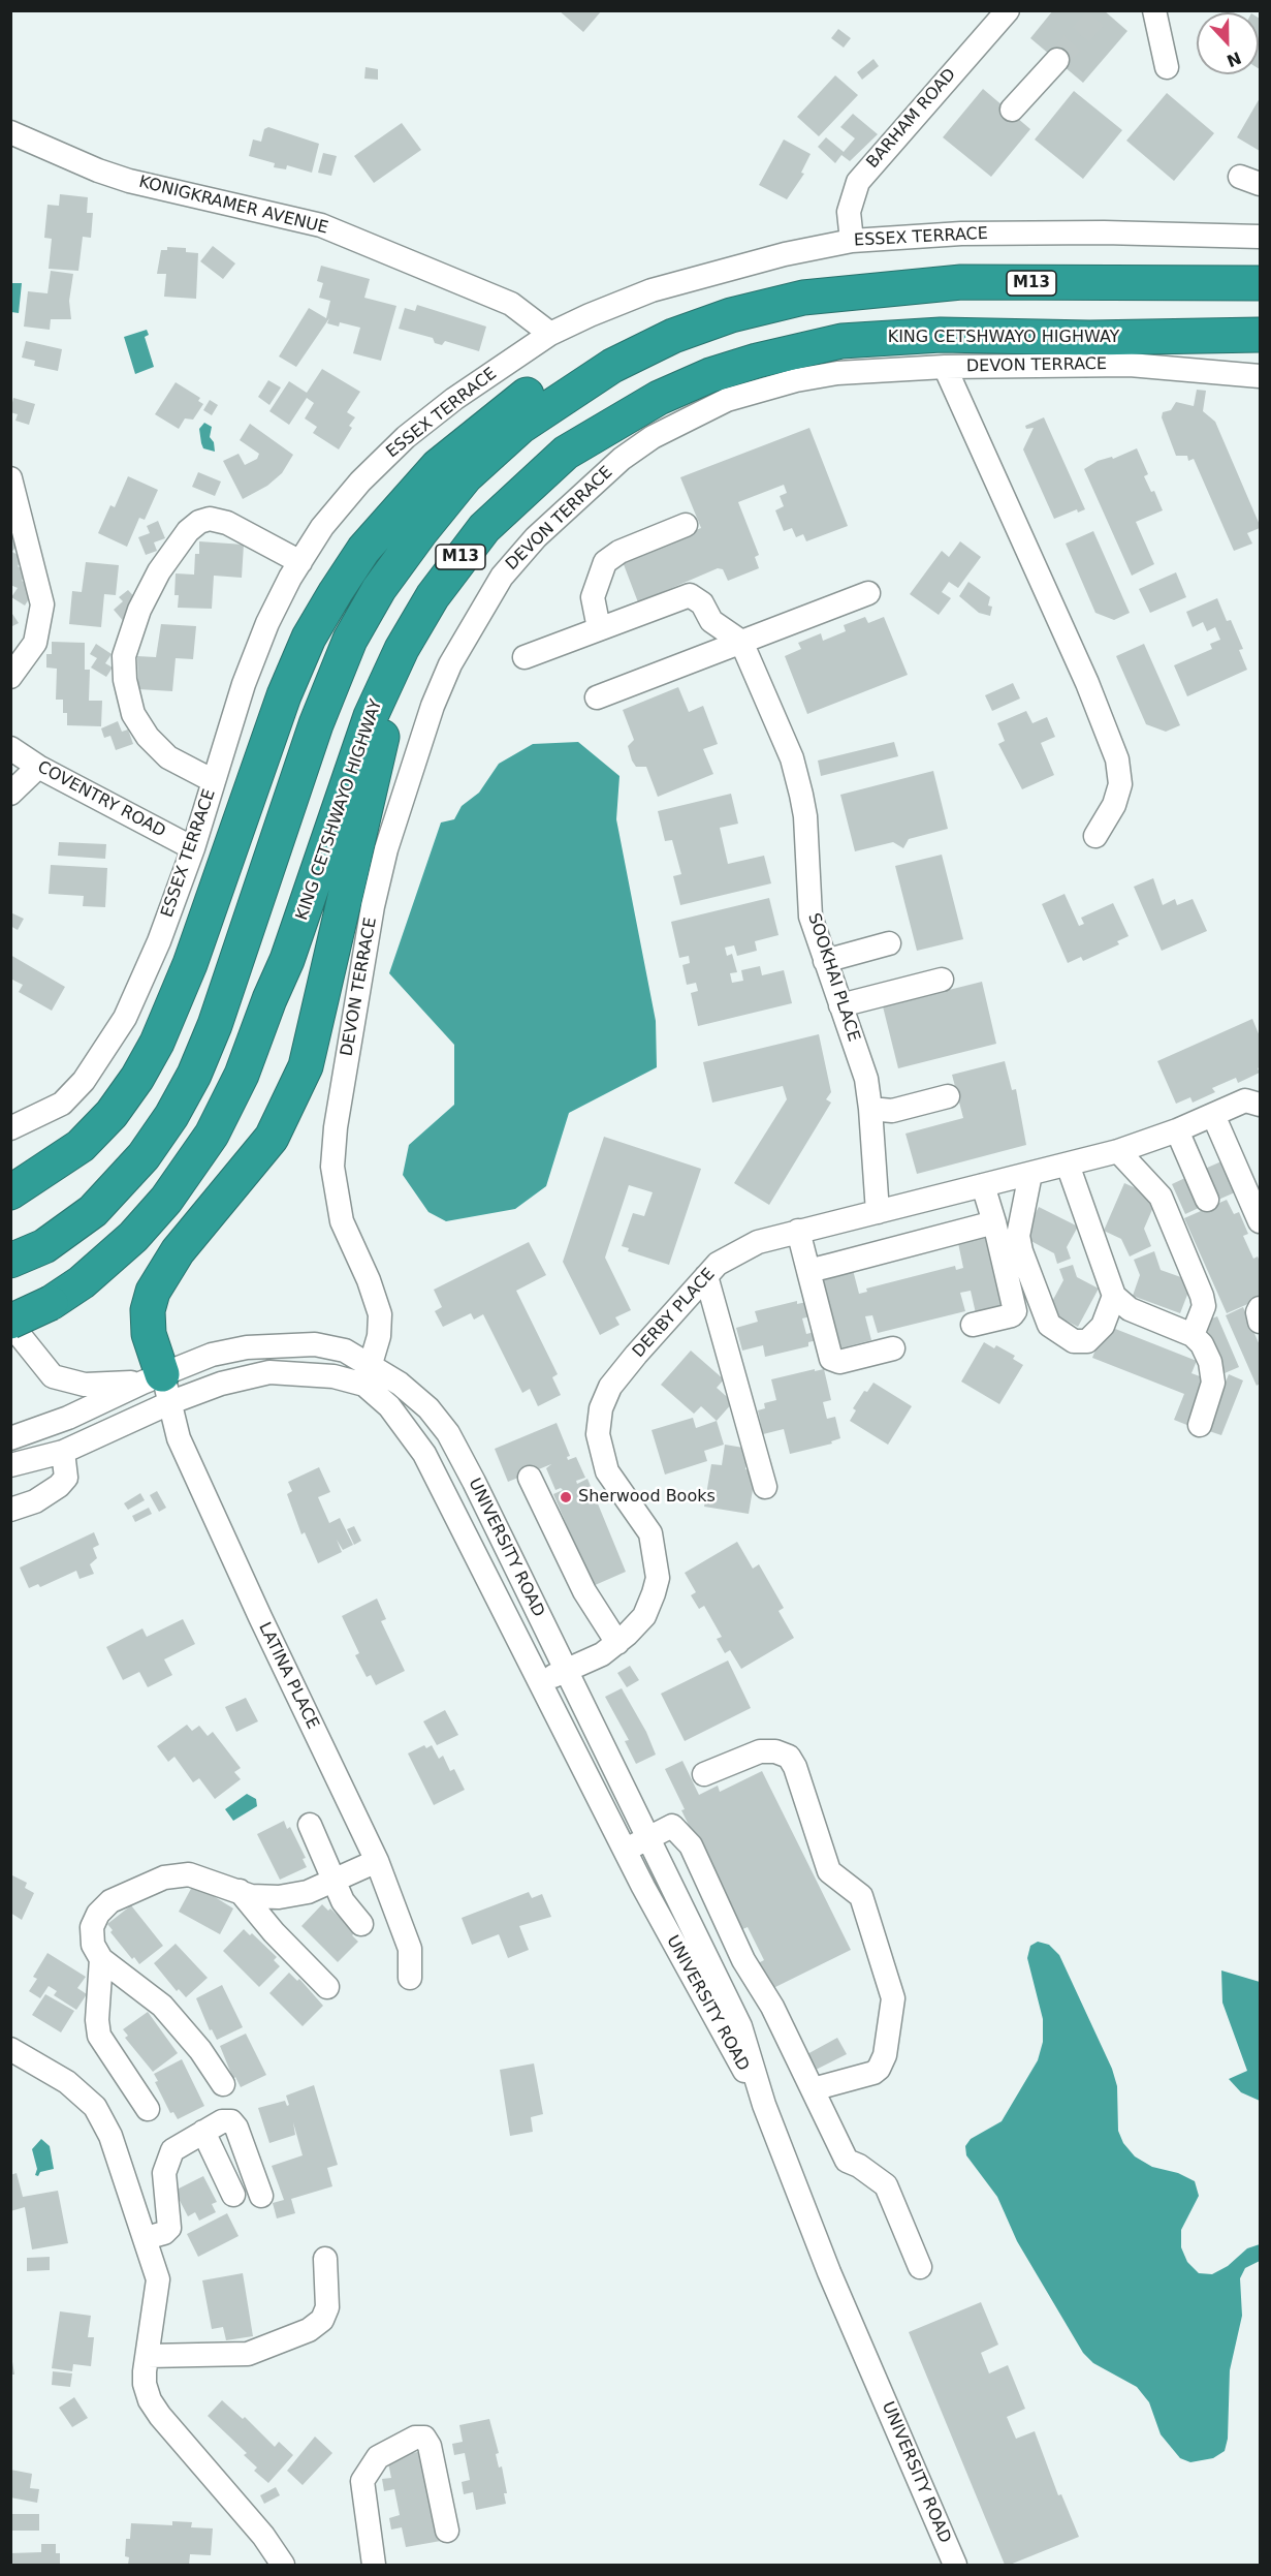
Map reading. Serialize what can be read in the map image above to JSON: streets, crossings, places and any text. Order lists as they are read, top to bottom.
{
  "streets": {
    "highway": ["M13", "KING CETSHWAYO HIGHWAY"],
    "street": [
      "BARHAM ROAD",
      "KONIGKRAMER AVENUE",
      "ESSEX TERRACE",
      "DEVON TERRACE",
      "COVENTRY ROAD",
      "SOOKHAI PLACE",
      "DERBY PLACE",
      "UNIVERSITY ROAD",
      "LATINA PLACE"
    ]
  },
  "crossings": [
    ["BARHAM ROAD", "ESSEX TERRACE"],
    ["KONIGKRAMER AVENUE", "ESSEX TERRACE"],
    ["ESSEX TERRACE", "COVENTRY ROAD"],
    ["DEVON TERRACE", "UNIVERSITY ROAD"],
    ["SOOKHAI PLACE", "DERBY PLACE"],
    ["DERBY PLACE", "UNIVERSITY ROAD"],
    ["UNIVERSITY ROAD", "LATINA PLACE"]
  ],
  "places": ["Sherwood Books"],
  "north": "bottom"
}
